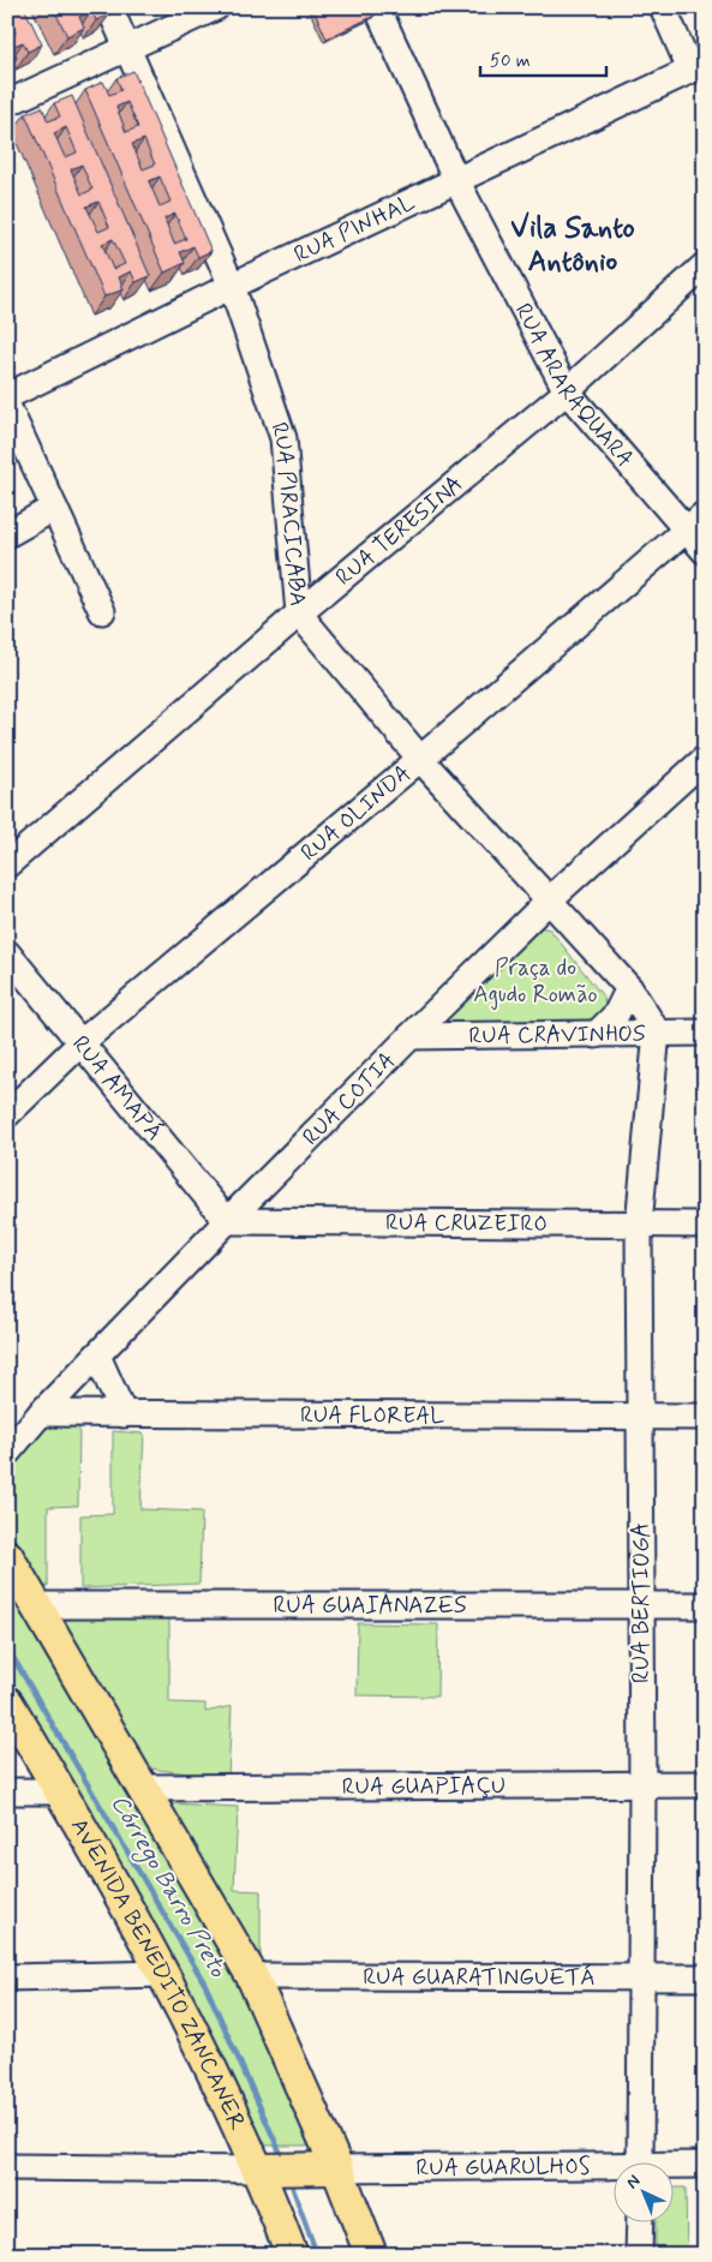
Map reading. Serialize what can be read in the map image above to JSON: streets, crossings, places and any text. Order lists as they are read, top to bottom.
{
  "streets": {
    "main road": ["AVENIDA BENEDITO ZANCANER"],
    "street": [
      "RUA PINHAL",
      "RUA ARARAQUARA",
      "RUA PIRACICABA",
      "RUA TERESINA",
      "RUA OLINDA",
      "RUA CRAVINHOS",
      "RUA AMAPÁ",
      "RUA COTIA",
      "RUA CRUZEIRO",
      "RUA FLOREAL",
      "RUA BERTIOGA",
      "RUA GUAIANAZES",
      "RUA GUAPIAÇU",
      "RUA GUARATINGUETÁ",
      "RUA GUARULHOS"
    ]
  },
  "crossings": [
    ["RUA PINHAL", "RUA ARARAQUARA"],
    ["RUA PINHAL", "RUA PIRACICABA"],
    ["RUA ARARAQUARA", "RUA TERESINA"],
    ["RUA ARARAQUARA", "RUA OLINDA"],
    ["RUA PIRACICABA", "RUA TERESINA"],
    ["RUA PIRACICABA", "RUA OLINDA"],
    ["RUA PIRACICABA", "RUA CRAVINHOS"],
    ["RUA PIRACICABA", "RUA COTIA"],
    ["RUA PIRACICABA", "RUA BERTIOGA"],
    ["RUA OLINDA", "RUA AMAPÁ"],
    ["RUA CRAVINHOS", "RUA COTIA"],
    ["RUA CRAVINHOS", "RUA BERTIOGA"],
    ["RUA AMAPÁ", "RUA COTIA"],
    ["RUA AMAPÁ", "RUA CRUZEIRO"],
    ["RUA COTIA", "RUA CRUZEIRO"],
    ["RUA COTIA", "RUA FLOREAL"],
    ["RUA CRUZEIRO", "RUA BERTIOGA"],
    ["RUA FLOREAL", "RUA BERTIOGA"],
    ["RUA BERTIOGA", "RUA GUAIANAZES"],
    ["RUA BERTIOGA", "RUA GUAPIAÇU"],
    ["RUA BERTIOGA", "RUA GUARATINGUETÁ"]
  ],
  "districts": ["Vila Santo Antônio"],
  "water": ["Córrego Barro Preto"],
  "parks": ["Praça do Agudo Romão"],
  "scale_bar": "50 m",
  "north": "top left"
}
